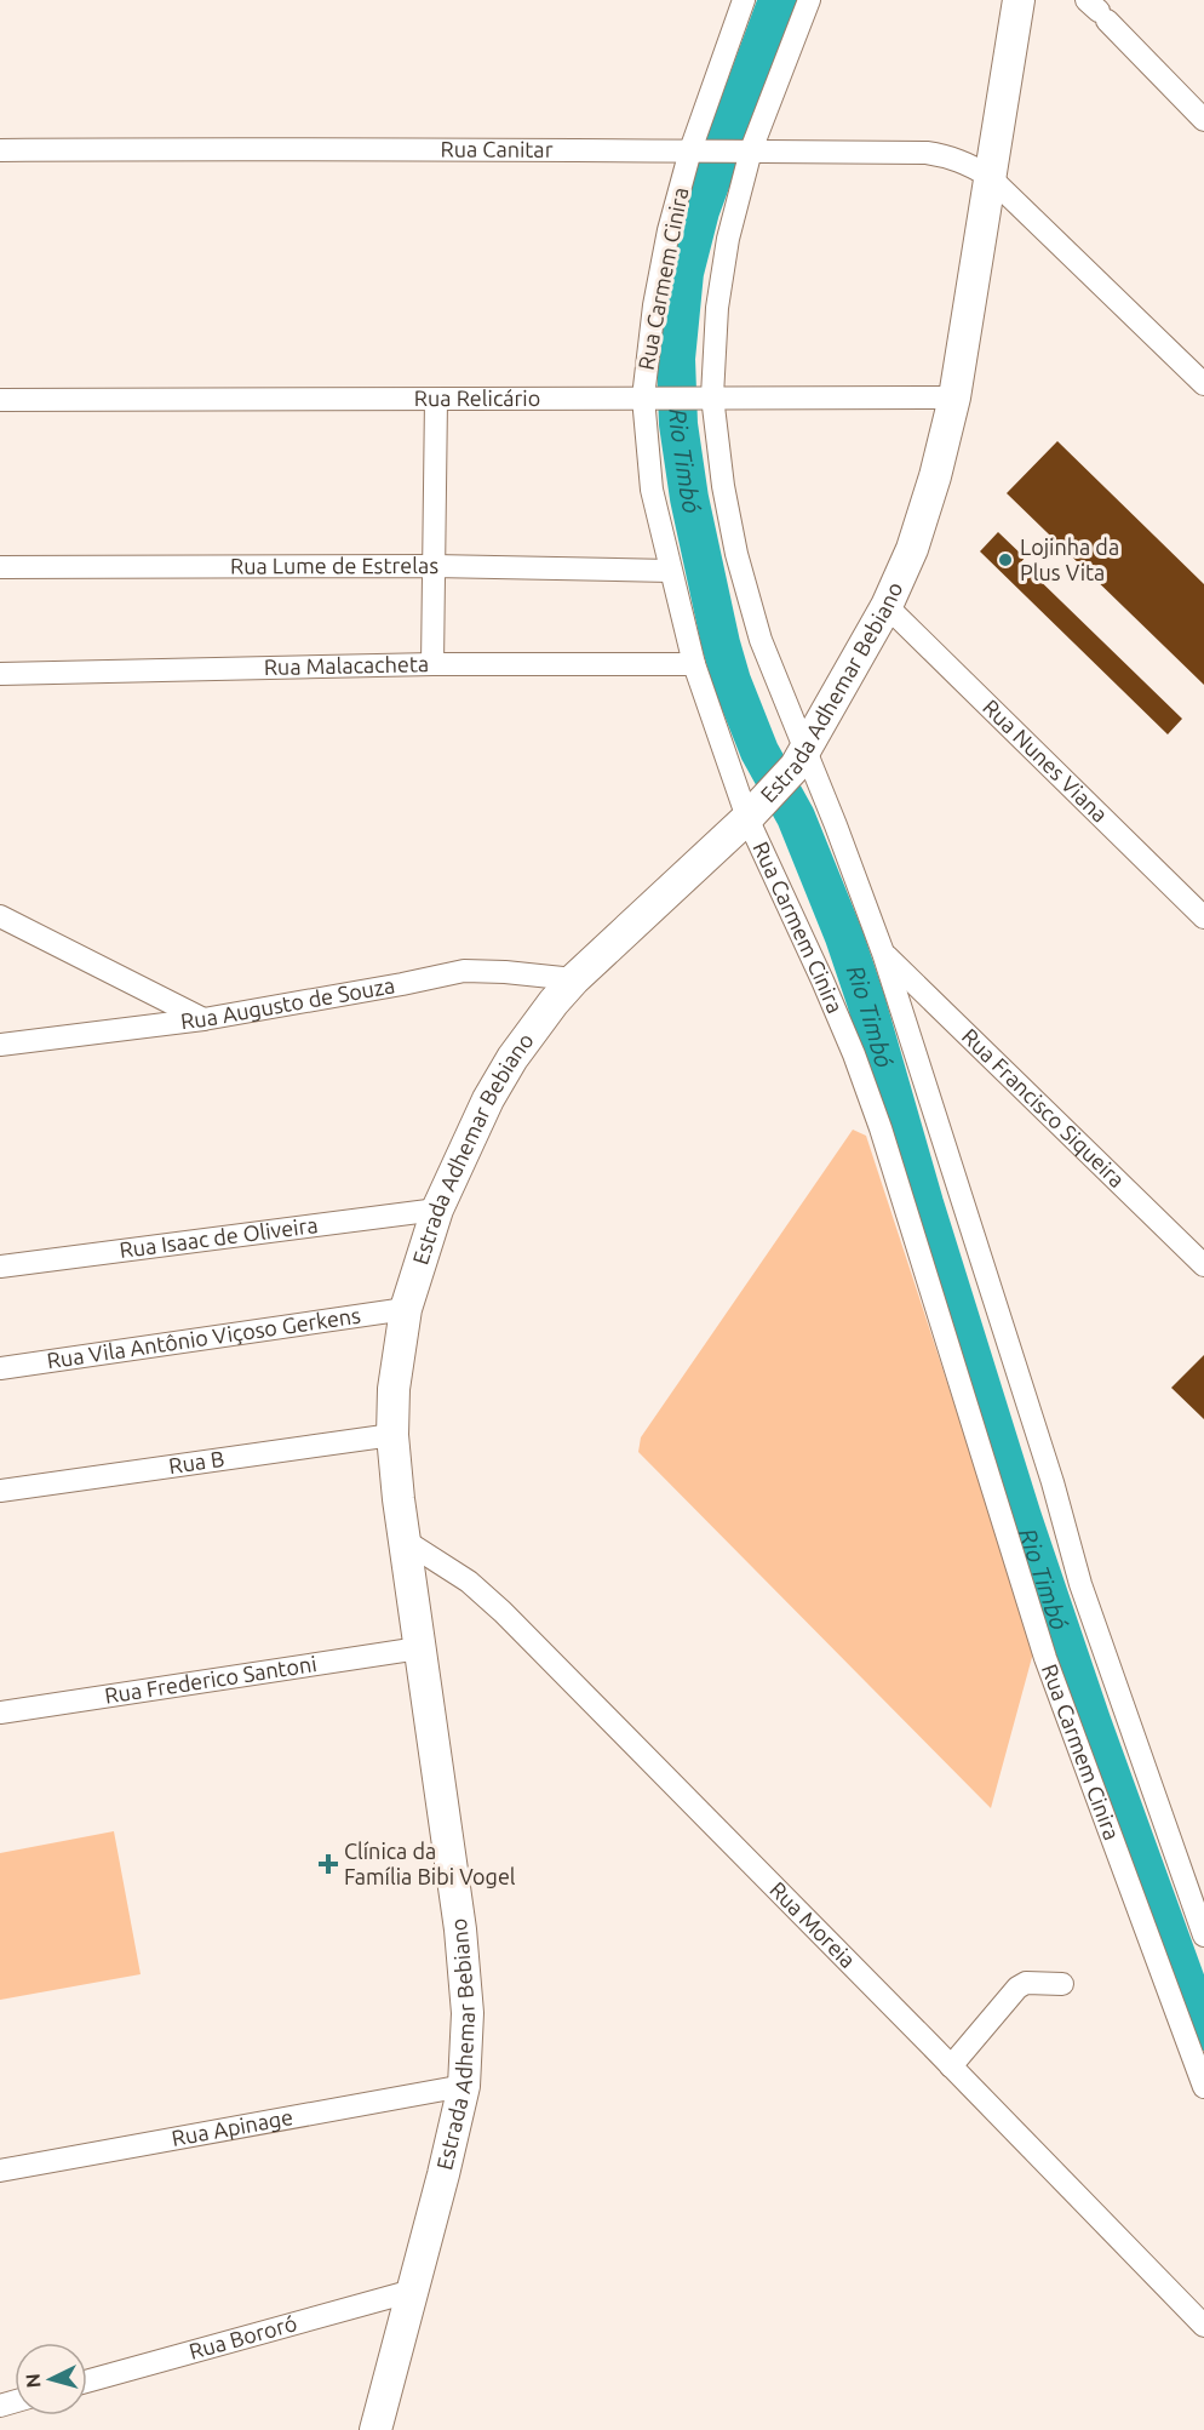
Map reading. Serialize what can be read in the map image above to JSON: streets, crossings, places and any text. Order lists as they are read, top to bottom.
{
  "streets": {
    "main road": ["Estrada Adhemar Bebiano"],
    "street": [
      "Rua Canitar",
      "Rua Carmem Cinira",
      "Rua Relicário",
      "Rua Lume de Estrelas",
      "Rua Malacacheta",
      "Rua Nunes Viana",
      "Rua Augusto de Souza",
      "Rua Francisco Siqueira",
      "Rua Isaac de Oliveira",
      "Rua Vila Antônio Viçoso Gerkens",
      "Rua B",
      "Rua Frederico Santoni",
      "Rua Moreia",
      "Rua Apinage",
      "Rua Bororó"
    ]
  },
  "crossings": [
    ["Rua Canitar", "Rua Carmem Cinira"],
    ["Rua Canitar", "Estrada Adhemar Bebiano"],
    ["Rua Carmem Cinira", "Rua Relicário"],
    ["Rua Carmem Cinira", "Rua Lume de Estrelas"],
    ["Rua Carmem Cinira", "Rua Malacacheta"],
    ["Rua Carmem Cinira", "Estrada Adhemar Bebiano"],
    ["Rua Relicário", "Estrada Adhemar Bebiano"],
    ["Estrada Adhemar Bebiano", "Rua Nunes Viana"],
    ["Estrada Adhemar Bebiano", "Rua Augusto de Souza"],
    ["Estrada Adhemar Bebiano", "Rua Isaac de Oliveira"],
    ["Estrada Adhemar Bebiano", "Rua Vila Antônio Viçoso Gerkens"],
    ["Estrada Adhemar Bebiano", "Rua B"],
    ["Estrada Adhemar Bebiano", "Rua Frederico Santoni"],
    ["Estrada Adhemar Bebiano", "Rua Moreia"],
    ["Estrada Adhemar Bebiano", "Rua Apinage"],
    ["Estrada Adhemar Bebiano", "Rua Bororó"]
  ],
  "water": ["Rio Timbó"],
  "places": {
    "other": ["Lojinha da Plus Vita"],
    "health": ["Clínica da Família Bibi Vogel"]
  },
  "north": "left"
}
